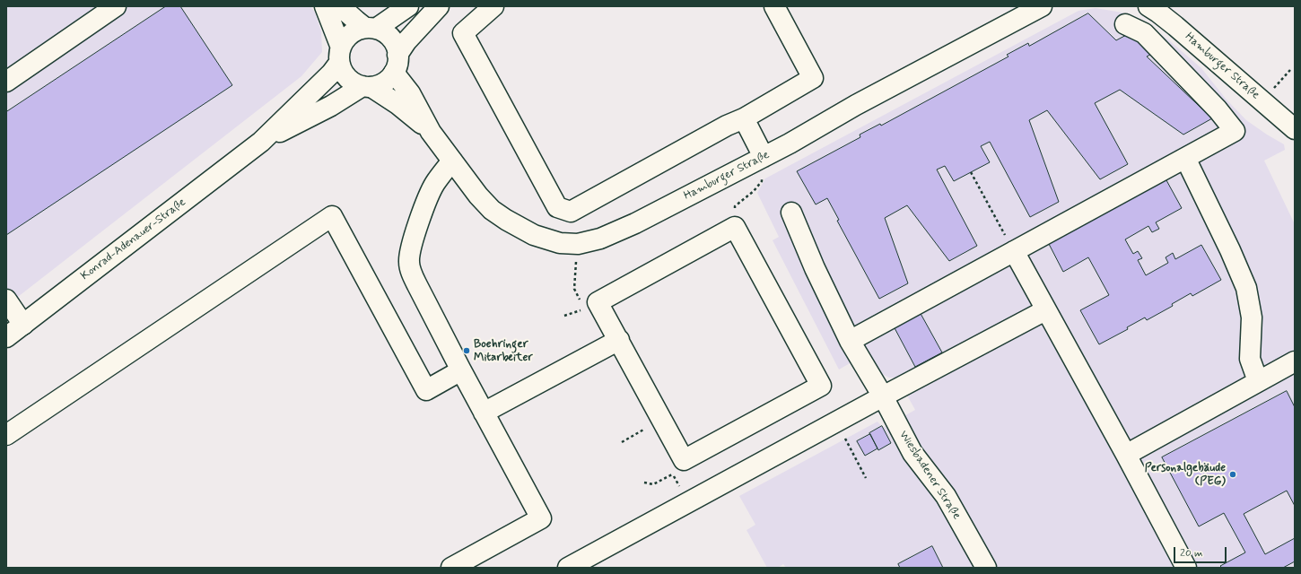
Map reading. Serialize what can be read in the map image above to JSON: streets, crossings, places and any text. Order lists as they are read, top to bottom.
{
  "streets": {
    "street": ["Hamburger Straße", "Konrad-Adenauer-Straße", "Wiesbadener Straße"]
  },
  "crossings": [
    ["Hamburger Straße", "Konrad-Adenauer-Straße"]
  ],
  "places": ["Boehringer Mitarbeiter", "Personalgebäude (PEG)"],
  "scale_bar": "20 m"
}
